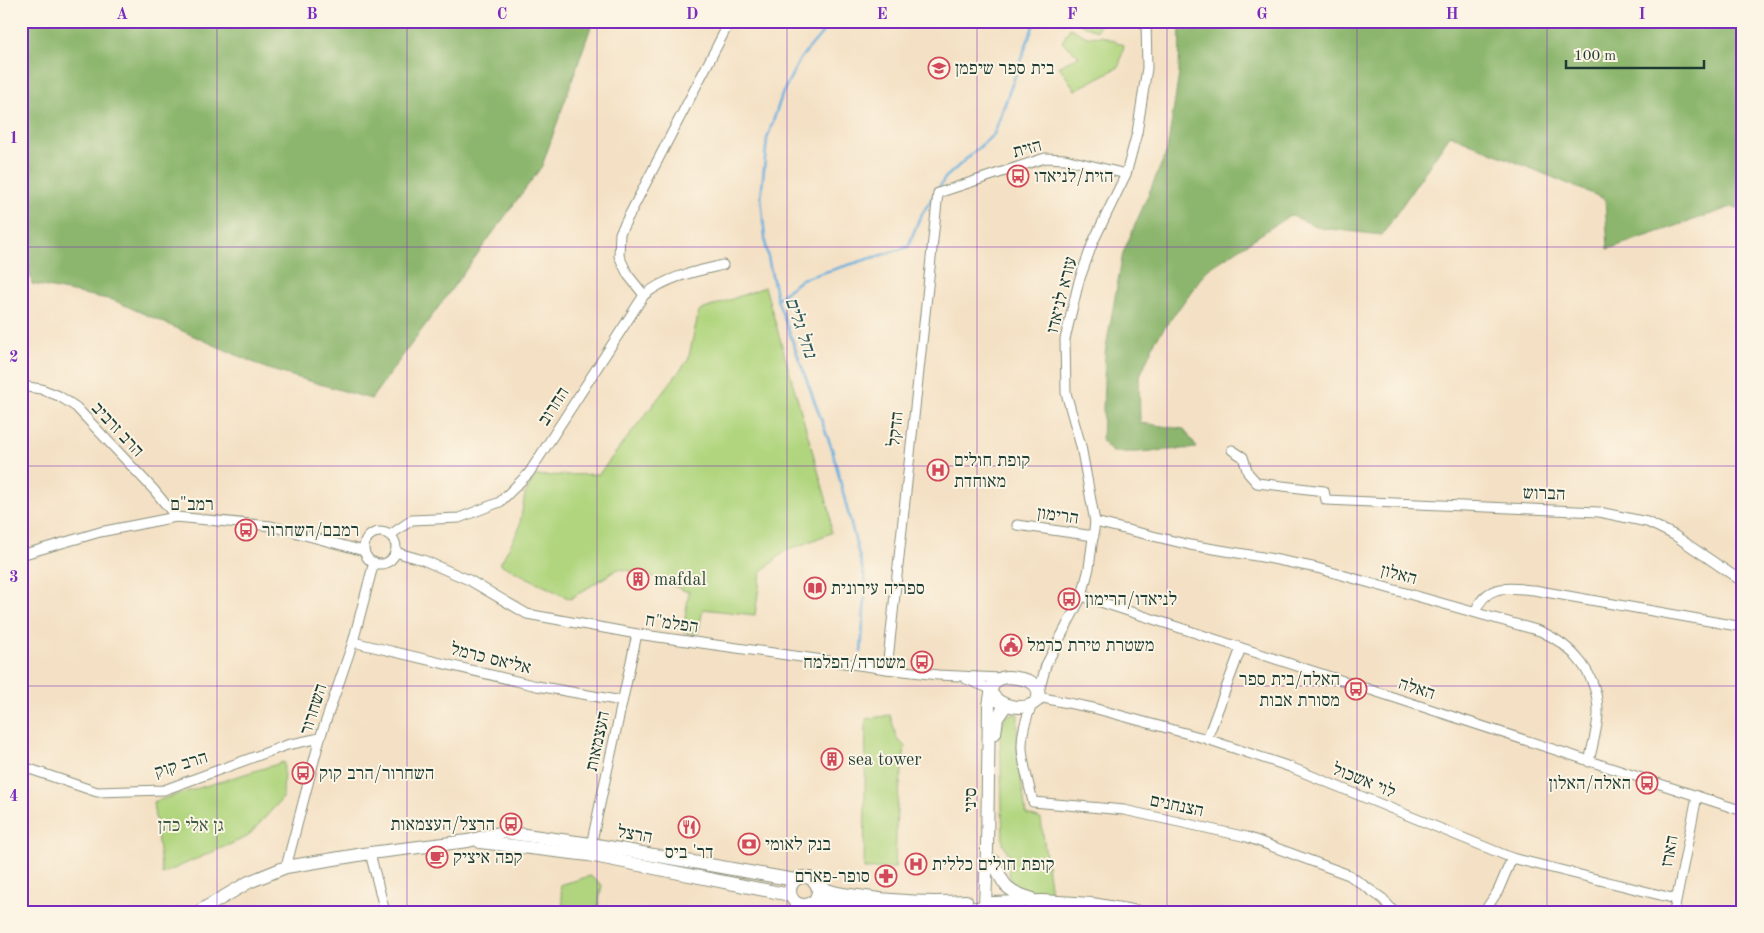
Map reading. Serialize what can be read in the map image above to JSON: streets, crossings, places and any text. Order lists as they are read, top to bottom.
{
  "streets": {
    "street": [
      "הזית",
      "עזרא לניאדו",
      "החרוב",
      "הרב זרביב",
      "הדקל",
      "הברוש",
      "רמב\"ם",
      "הרימון",
      "האלון",
      "הפלמ\"ח",
      "אליאס כרמל",
      "האלה",
      "השחרור",
      "העצמאות",
      "הרב קוק",
      "לוי אשכול",
      "סיני",
      "הצנחנים",
      "הרצל",
      "הארז"
    ]
  },
  "crossings": [
    ["הזית", "עזרא לניאדו"],
    ["הזית", "הדקל"],
    ["עזרא לניאדו", "הרימון"],
    ["עזרא לניאדו", "האלון"],
    ["עזרא לניאדו", "הפלמ\"ח"],
    ["עזרא לניאדו", "האלה"],
    ["עזרא לניאדו", "לוי אשכול"],
    ["עזרא לניאדו", "סיני"],
    ["עזרא לניאדו", "הצנחנים"],
    ["החרוב", "רמב\"ם"],
    ["החרוב", "הפלמ\"ח"],
    ["החרוב", "השחרור"],
    ["הרב זרביב", "רמב\"ם"],
    ["הדקל", "הפלמ\"ח"],
    ["רמב\"ם", "הפלמ\"ח"],
    ["רמב\"ם", "השחרור"],
    ["האלון", "האלה"],
    ["הפלמ\"ח", "השחרור"],
    ["הפלמ\"ח", "העצמאות"],
    ["הפלמ\"ח", "לוי אשכול"],
    ["הפלמ\"ח", "סיני"],
    ["הפלמ\"ח", "הצנחנים"],
    ["אליאס כרמל", "השחרור"],
    ["אליאס כרמל", "העצמאות"],
    ["האלה", "הארז"],
    ["השחרור", "הרב קוק"],
    ["השחרור", "הרצל"],
    ["העצמאות", "הרצל"],
    ["לוי אשכול", "סיני"],
    ["לוי אשכול", "הצנחנים"],
    ["לוי אשכול", "הארז"],
    ["סיני", "הצנחנים"]
  ],
  "water": ["נחל גלים"],
  "parks": ["גן אלי כהן"],
  "places": {
    "school or university": ["בית ספר שיפמן"],
    "bus stop": [
      "הזית/לניאדו",
      "רמבם/השחרור",
      "לניאדו/הרימון",
      "משטרה/הפלמח",
      "האלה/בית ספר מסורת אבות",
      "השחרור/הרב קוק",
      "האלה/האלון",
      "הרצל/העצמאות"
    ],
    "hospital": ["קופת חולים מאוחדת", "קופת חולים כללית"],
    "building": ["mafdal", "sea tower"],
    "library": ["ספריה עירונית"],
    "public building": ["משטרת טירת כרמל"],
    "restaurant": ["דר' ביס"],
    "bank": ["בנק לאומי"],
    "cafe": ["קפה איציק"],
    "pharmacy": ["סופר-פארם"]
  },
  "scale_bar": "100 m",
  "grid": {
    "columns": [
      "A",
      "B",
      "C",
      "D",
      "E",
      "F",
      "G",
      "H",
      "I"
    ],
    "rows": [
      "1",
      "2",
      "3",
      "4"
    ]
  }
}
